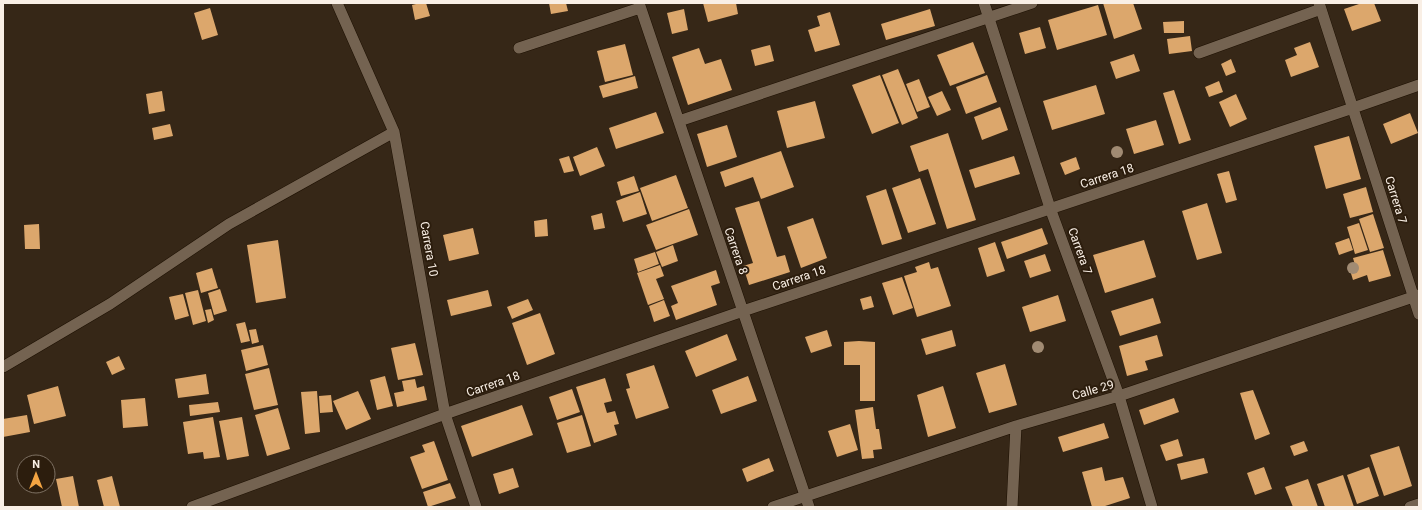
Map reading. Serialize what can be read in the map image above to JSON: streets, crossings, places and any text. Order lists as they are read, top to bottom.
{
  "streets": {
    "street": [
      "Carrera 18",
      "Carrera 7",
      "Carrera 10",
      "Carrera 8",
      "Calle 29"
    ]
  },
  "crossings": [
    ["Carrera 18", "Carrera 7"],
    ["Carrera 18", "Carrera 10"],
    ["Carrera 18", "Carrera 8"],
    ["Carrera 7", "Calle 29"],
    ["Carrera 8", "Calle 29"]
  ],
  "north": "top"
}
